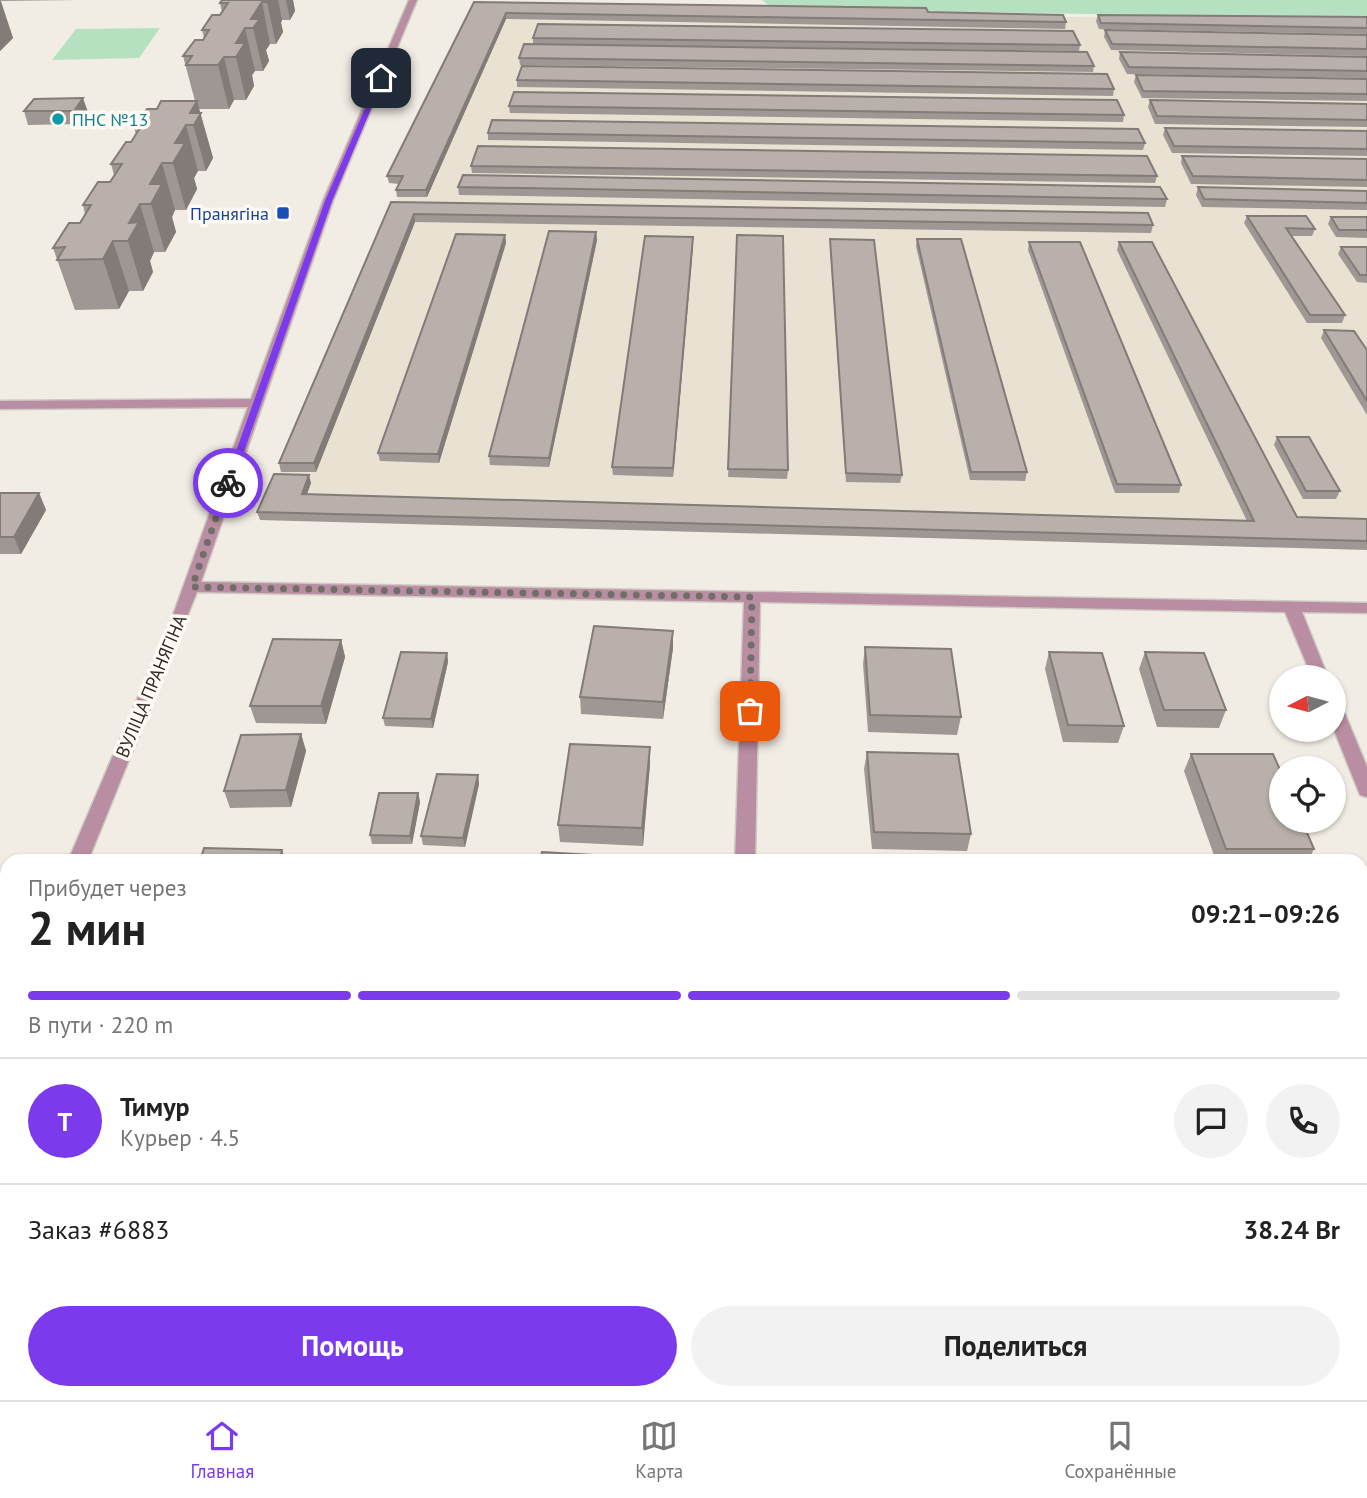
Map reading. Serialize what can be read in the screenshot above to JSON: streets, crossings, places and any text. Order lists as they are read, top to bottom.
{
  "streets": {
    "street": ["ВУЛІЦА ПРАНЯГІНА"]
  },
  "places": {
    "other": ["ПНС №13"],
    "transit": ["Пранягіна"]
  },
  "north": "left",
  "page": {
    "heading": ["2 мин", "Прибудет через", "09:21–09:26"],
    "panel": [
      "Тимур",
      "Курьер · 4.5",
      "Заказ #6883",
      "38.24 Br"
    ],
    "bar": "В пути · 220 m",
    "round": "Т",
    "buttons": ["Помощь", "Поделиться"],
    "tabs": ["Главная", "Карта", "Сохранённые"]
  }
}
